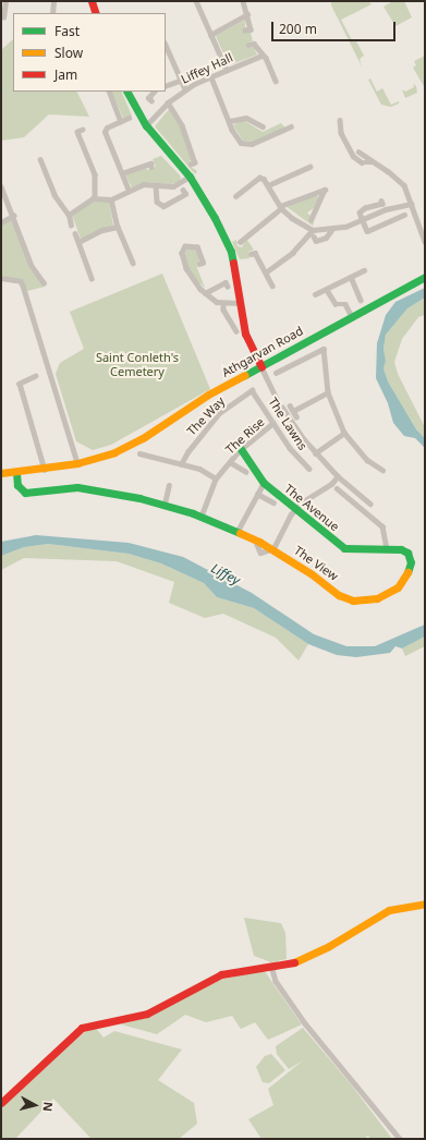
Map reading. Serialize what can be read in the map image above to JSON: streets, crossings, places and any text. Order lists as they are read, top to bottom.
{
  "streets": {
    "street": [
      "Liffey Hall",
      "Athgarvan Road",
      "The Way",
      "The Lawns",
      "The Rise",
      "The Avenue",
      "The View"
    ]
  },
  "crossings": [
    ["Athgarvan Road", "The View"],
    ["The Way", "The Lawns"],
    ["The Lawns", "The Rise"],
    ["The Rise", "The Avenue"],
    ["The Rise", "The View"],
    ["The Avenue", "The View"]
  ],
  "water": ["Liffey"],
  "parks": ["Saint Conleth's Cemetery"],
  "legend": ["Fast", "Slow", "Jam"],
  "scale_bar": "200 m",
  "north": "right"
}
